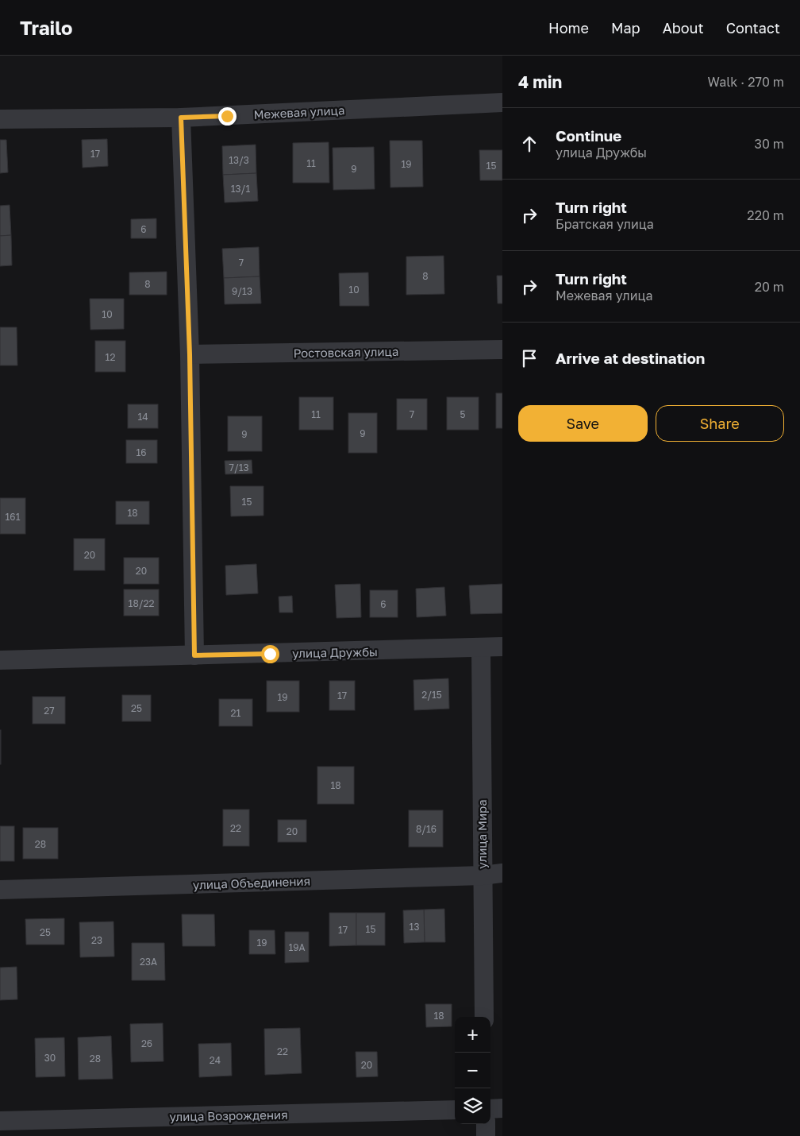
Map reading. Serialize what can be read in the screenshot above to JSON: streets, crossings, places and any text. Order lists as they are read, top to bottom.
{
  "streets": {
    "street": [
      "Межевая улица",
      "Ростовская улица",
      "улица Дружбы",
      "улица Мира",
      "улица Объединения",
      "улица Возрождения"
    ]
  },
  "crossings": [
    ["улица Дружбы", "улица Мира"],
    ["улица Мира", "улица Объединения"]
  ],
  "house_numbers": [
    "17",
    "13/3",
    "11",
    "19",
    "15",
    "9",
    "13/1",
    "6",
    "7",
    "8",
    "8",
    "10",
    "9/13",
    "10",
    "12",
    "11",
    "7",
    "5",
    "14",
    "9",
    "9",
    "16",
    "7/13",
    "15",
    "18",
    "161",
    "20",
    "20",
    "18/22",
    "6",
    "2/15",
    "17",
    "19",
    "25",
    "27",
    "21",
    "18",
    "22",
    "8/16",
    "20",
    "28",
    "13",
    "15",
    "17",
    "25",
    "23",
    "19",
    "19А",
    "23А",
    "18",
    "26",
    "22",
    "30",
    "28",
    "24",
    "20"
  ],
  "page": {
    "header": "Trailo",
    "nav": [
      "Home",
      "Map",
      "About",
      "Contact"
    ],
    "heading": ["4 min", "Walk · 270 m"],
    "list": [
      ["Continue", "улица Дружбы", "30 m"],
      ["Turn right", "Братская улица", "220 m"],
      ["Turn right", "Межевая улица", "20 m"],
      "Arrive at destination"
    ],
    "buttons": ["Save", "Share"],
    "map_buttons": ["+", "−"]
  }
}
